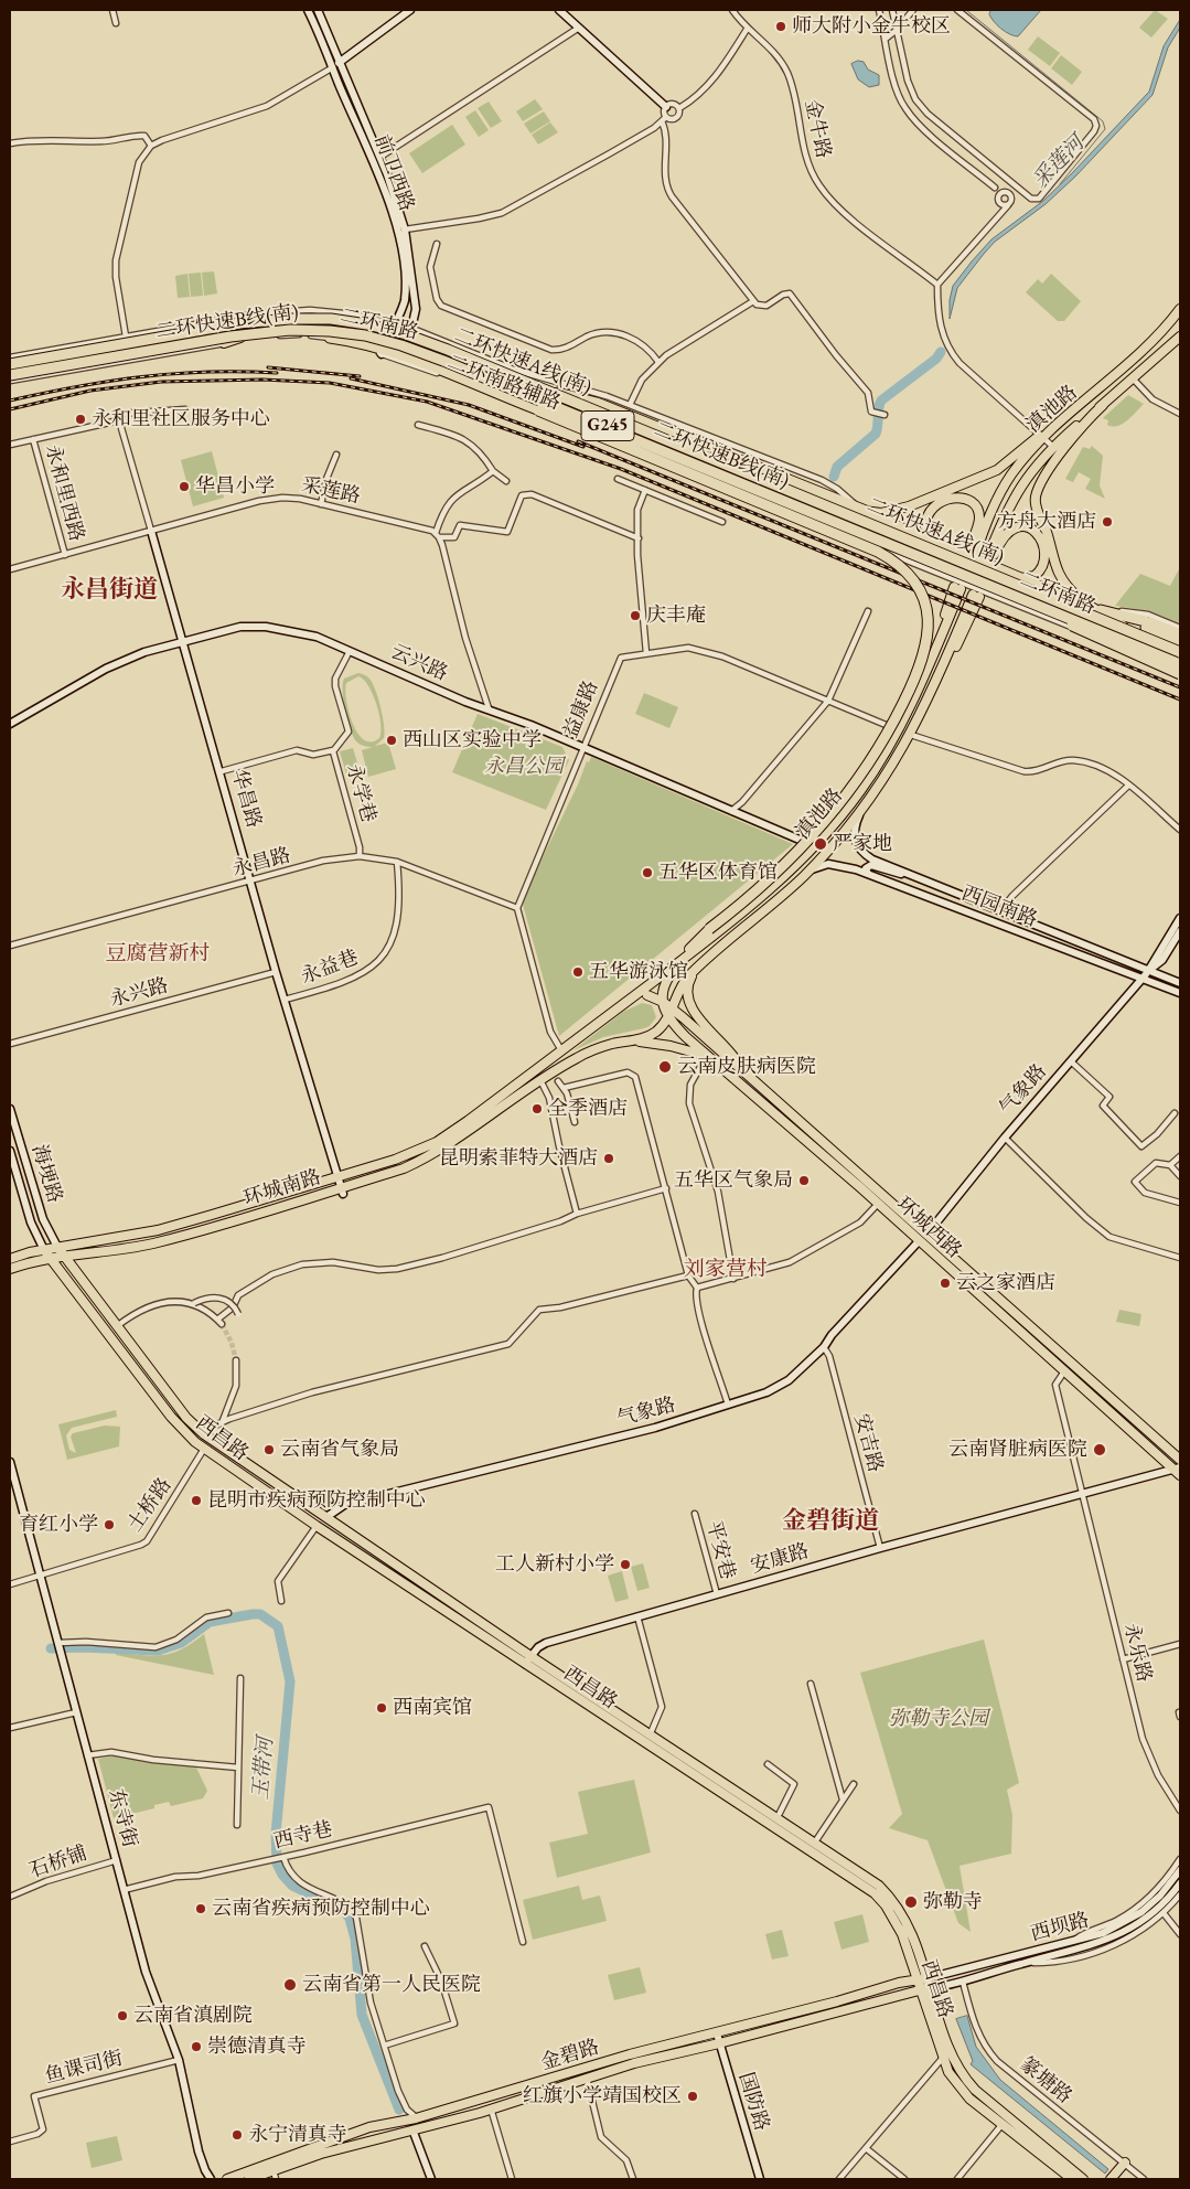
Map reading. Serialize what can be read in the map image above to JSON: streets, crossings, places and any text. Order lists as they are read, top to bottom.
{
  "streets": {
    "highway": ["二环快速B线(南)", "二环快速A线(南)"],
    "main road": [
      "二环南路",
      "滇池路",
      "G245",
      "环城南路",
      "环城西路",
      "西昌路",
      "金碧路"
    ],
    "street": [
      "金牛路",
      "前卫西路",
      "二环南路辅路",
      "采莲路",
      "永和里西路",
      "云兴路",
      "益康路",
      "永学巷",
      "华昌路",
      "永昌路",
      "西园南路",
      "永益巷",
      "永兴路",
      "气象路",
      "海埂路",
      "安吉路",
      "土桥路",
      "平安巷",
      "安康路",
      "永乐路",
      "东寺街",
      "西寺巷",
      "石桥铺",
      "西坝路",
      "鱼课司街",
      "篆塘路",
      "国防路"
    ]
  },
  "crossings": [
    ["前卫西路", "二环南路"],
    ["前卫西路", "二环南路辅路"],
    ["二环快速B线(南)", "二环南路"],
    ["二环南路", "二环快速A线(南)"],
    ["二环南路", "二环南路辅路"],
    ["滇池路", "云兴路"],
    ["滇池路", "益康路"],
    ["滇池路", "西园南路"],
    ["滇池路", "环城西路"],
    ["采莲路", "永和里西路"],
    ["采莲路", "华昌路"],
    ["云兴路", "益康路"],
    ["云兴路", "永学巷"],
    ["云兴路", "华昌路"],
    ["益康路", "永昌路"],
    ["永学巷", "永昌路"],
    ["华昌路", "永昌路"],
    ["华昌路", "永益巷"],
    ["华昌路", "永兴路"],
    ["华昌路", "环城南路"],
    ["永昌路", "永益巷"],
    ["西园南路", "气象路"],
    ["气象路", "环城西路"],
    ["气象路", "西昌路"],
    ["气象路", "安吉路"],
    ["海埂路", "环城南路"],
    ["海埂路", "西昌路"],
    ["环城南路", "西昌路"],
    ["环城西路", "安康路"],
    ["环城西路", "永乐路"],
    ["西昌路", "土桥路"],
    ["西昌路", "安康路"],
    ["西昌路", "西坝路"],
    ["西昌路", "金碧路"],
    ["安吉路", "安康路"],
    ["土桥路", "东寺街"],
    ["平安巷", "安康路"],
    ["安康路", "永乐路"],
    ["东寺街", "西寺巷"],
    ["东寺街", "石桥铺"],
    ["东寺街", "鱼课司街"],
    ["西坝路", "金碧路"],
    ["西坝路", "篆塘路"],
    ["金碧路", "国防路"]
  ],
  "districts": [
    "永昌街道",
    "豆腐营新村",
    "刘家营村",
    "金碧街道"
  ],
  "water": ["采莲河", "玉带河"],
  "parks": ["永昌公园", "弥勒寺公园"],
  "places": [
    "师大附小金牛校区",
    "永和里社区服务中心",
    "华昌小学",
    "方舟大酒店",
    "庆丰庵",
    "西山区实验中学",
    "严家地",
    "五华区体育馆",
    "五华游泳馆",
    "云南皮肤病医院",
    "全季酒店",
    "昆明索菲特大酒店",
    "五华区气象局",
    "云之家酒店",
    "云南省气象局",
    "云南肾脏病医院",
    "昆明市疾病预防控制中心",
    "育红小学",
    "工人新村小学",
    "西南宾馆",
    "弥勒寺",
    "云南省疾病预防控制中心",
    "云南省第一人民医院",
    "云南省滇剧院",
    "崇德清真寺",
    "红旗小学靖国校区",
    "永宁清真寺"
  ]
}
